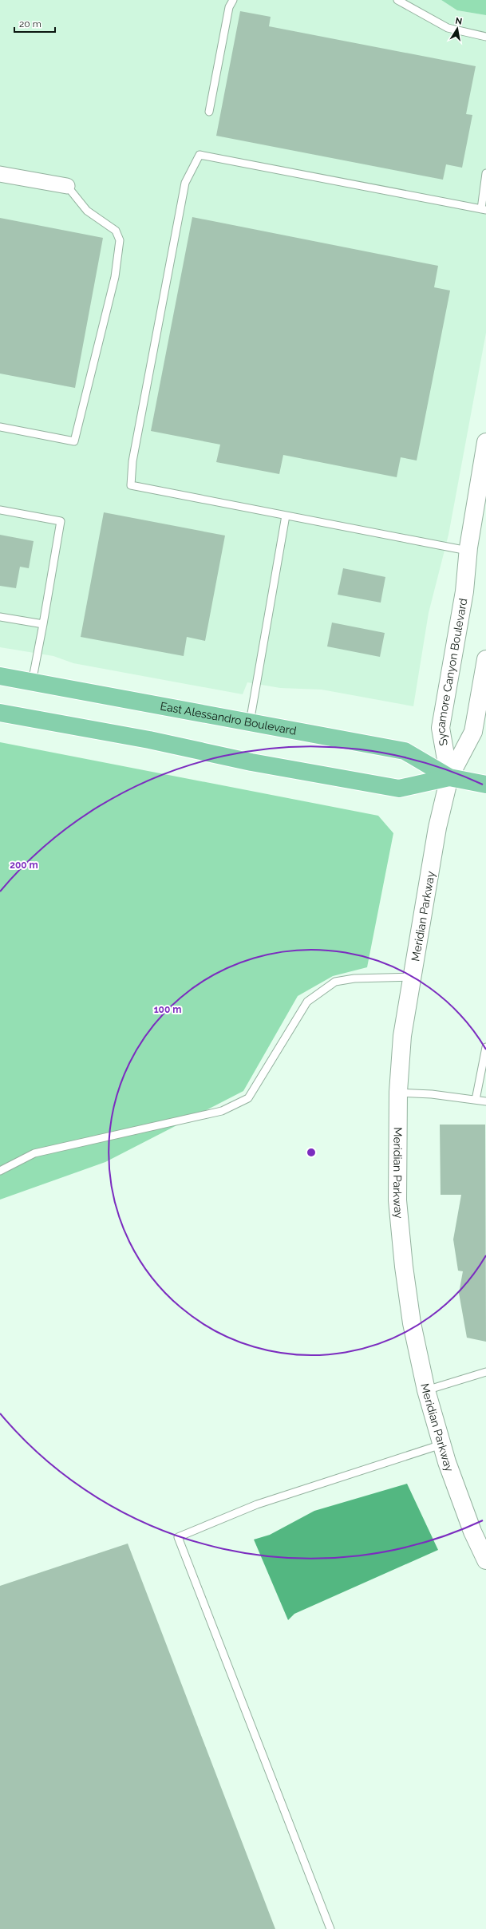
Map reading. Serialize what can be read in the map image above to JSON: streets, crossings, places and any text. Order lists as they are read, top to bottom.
{
  "streets": {
    "main road": ["Sycamore Canyon Boulevard", "East Alessandro Boulevard", "Meridian Parkway"]
  },
  "crossings": [
    ["Sycamore Canyon Boulevard", "East Alessandro Boulevard"],
    ["Sycamore Canyon Boulevard", "Meridian Parkway"],
    ["East Alessandro Boulevard", "Meridian Parkway"]
  ],
  "scale_bar": "20 m",
  "north": "top",
  "rings": ["200 m", "100 m"]
}
